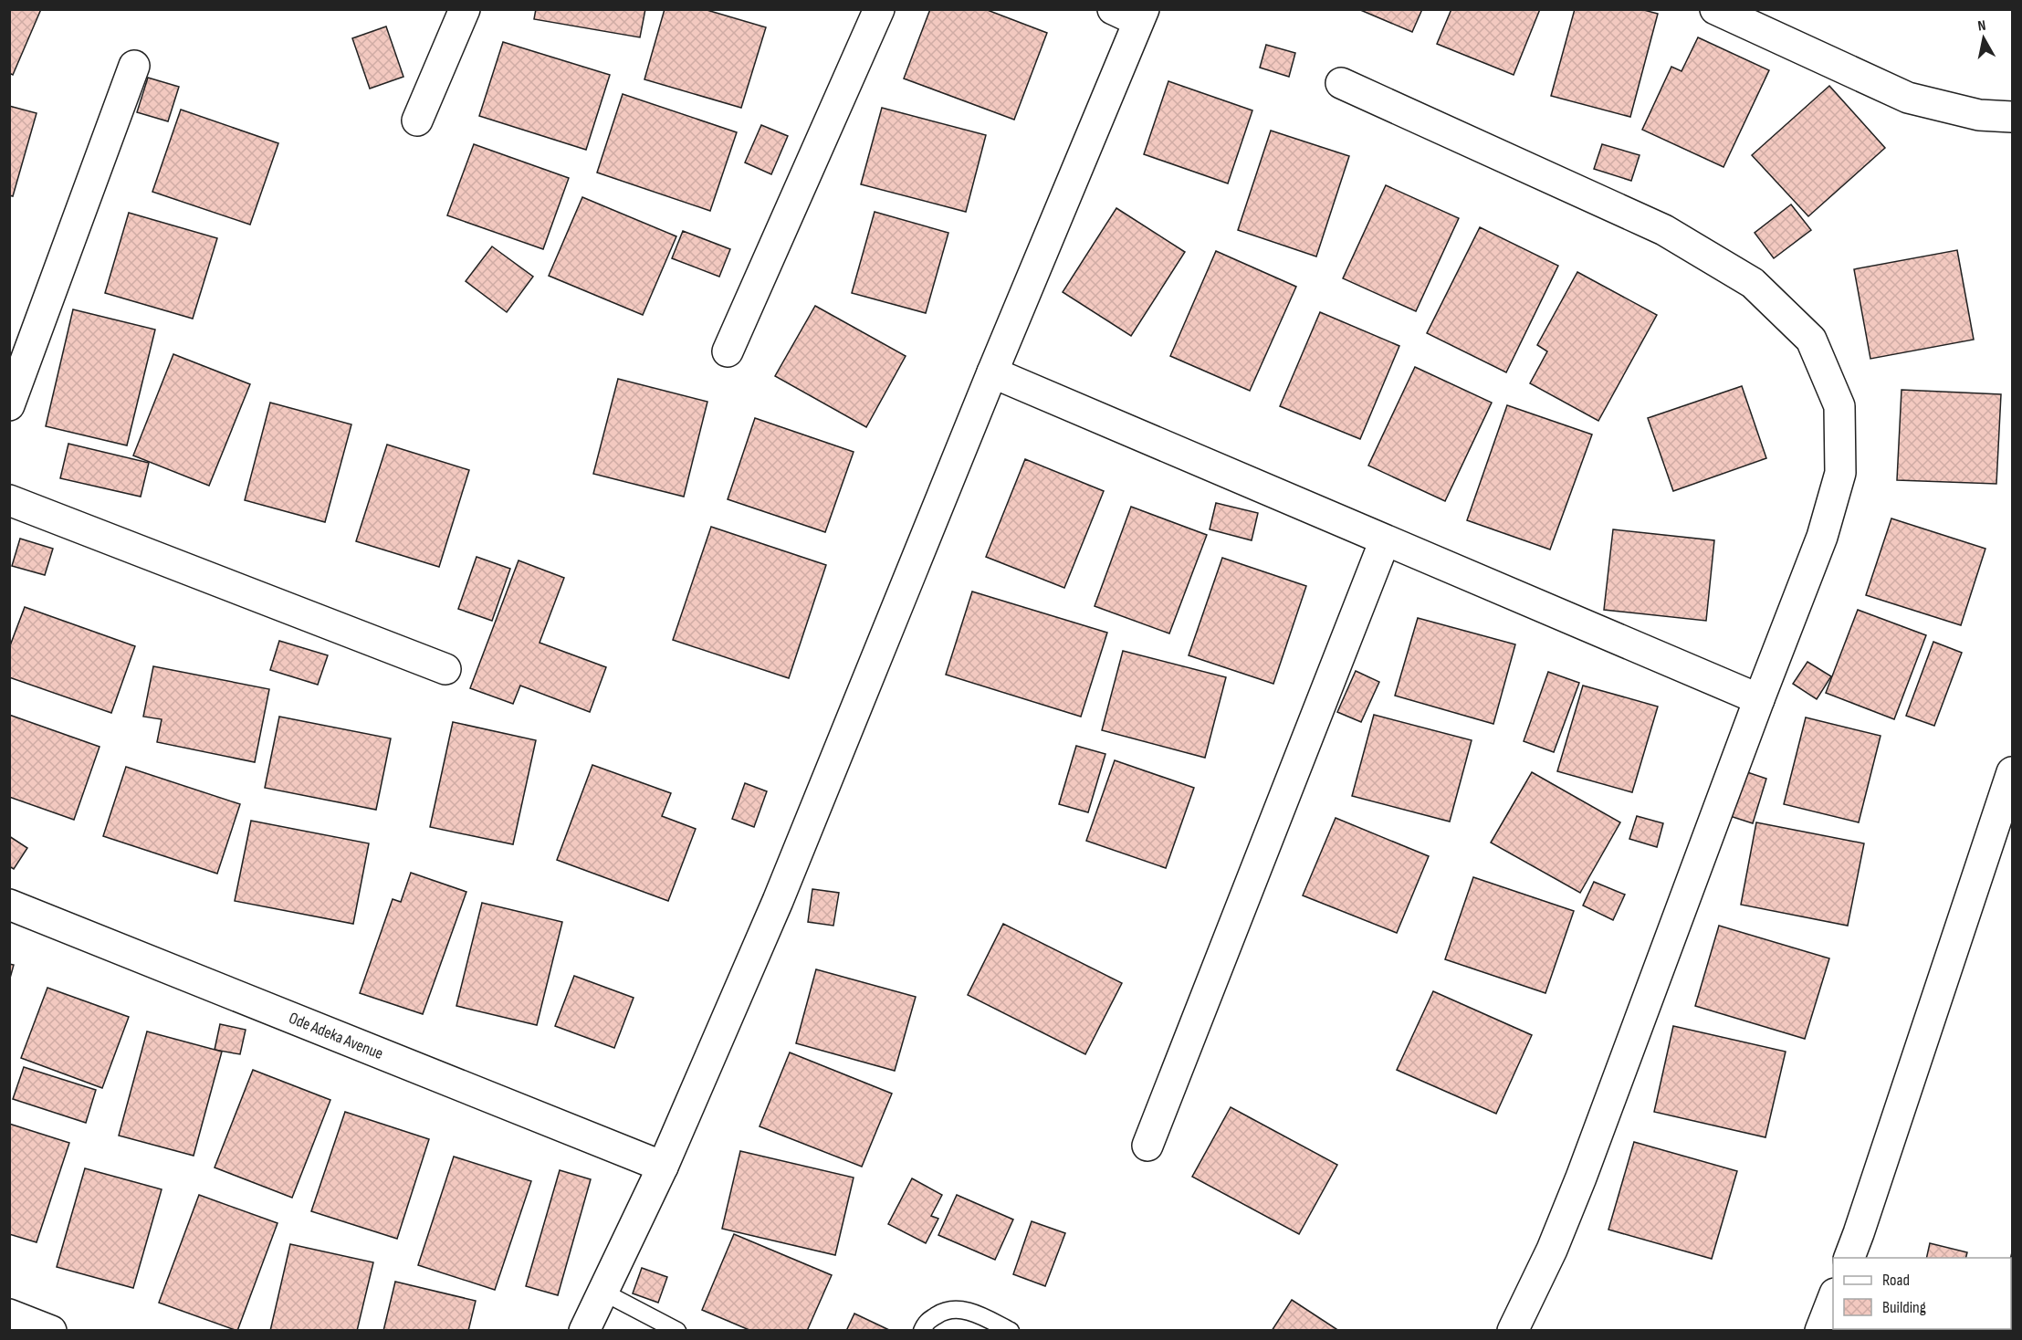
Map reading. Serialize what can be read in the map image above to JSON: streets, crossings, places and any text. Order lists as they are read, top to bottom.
{
  "streets": {
    "street": ["Ode Adeka Avenue"]
  },
  "legend": ["Road", "Building"],
  "north": "top"
}
